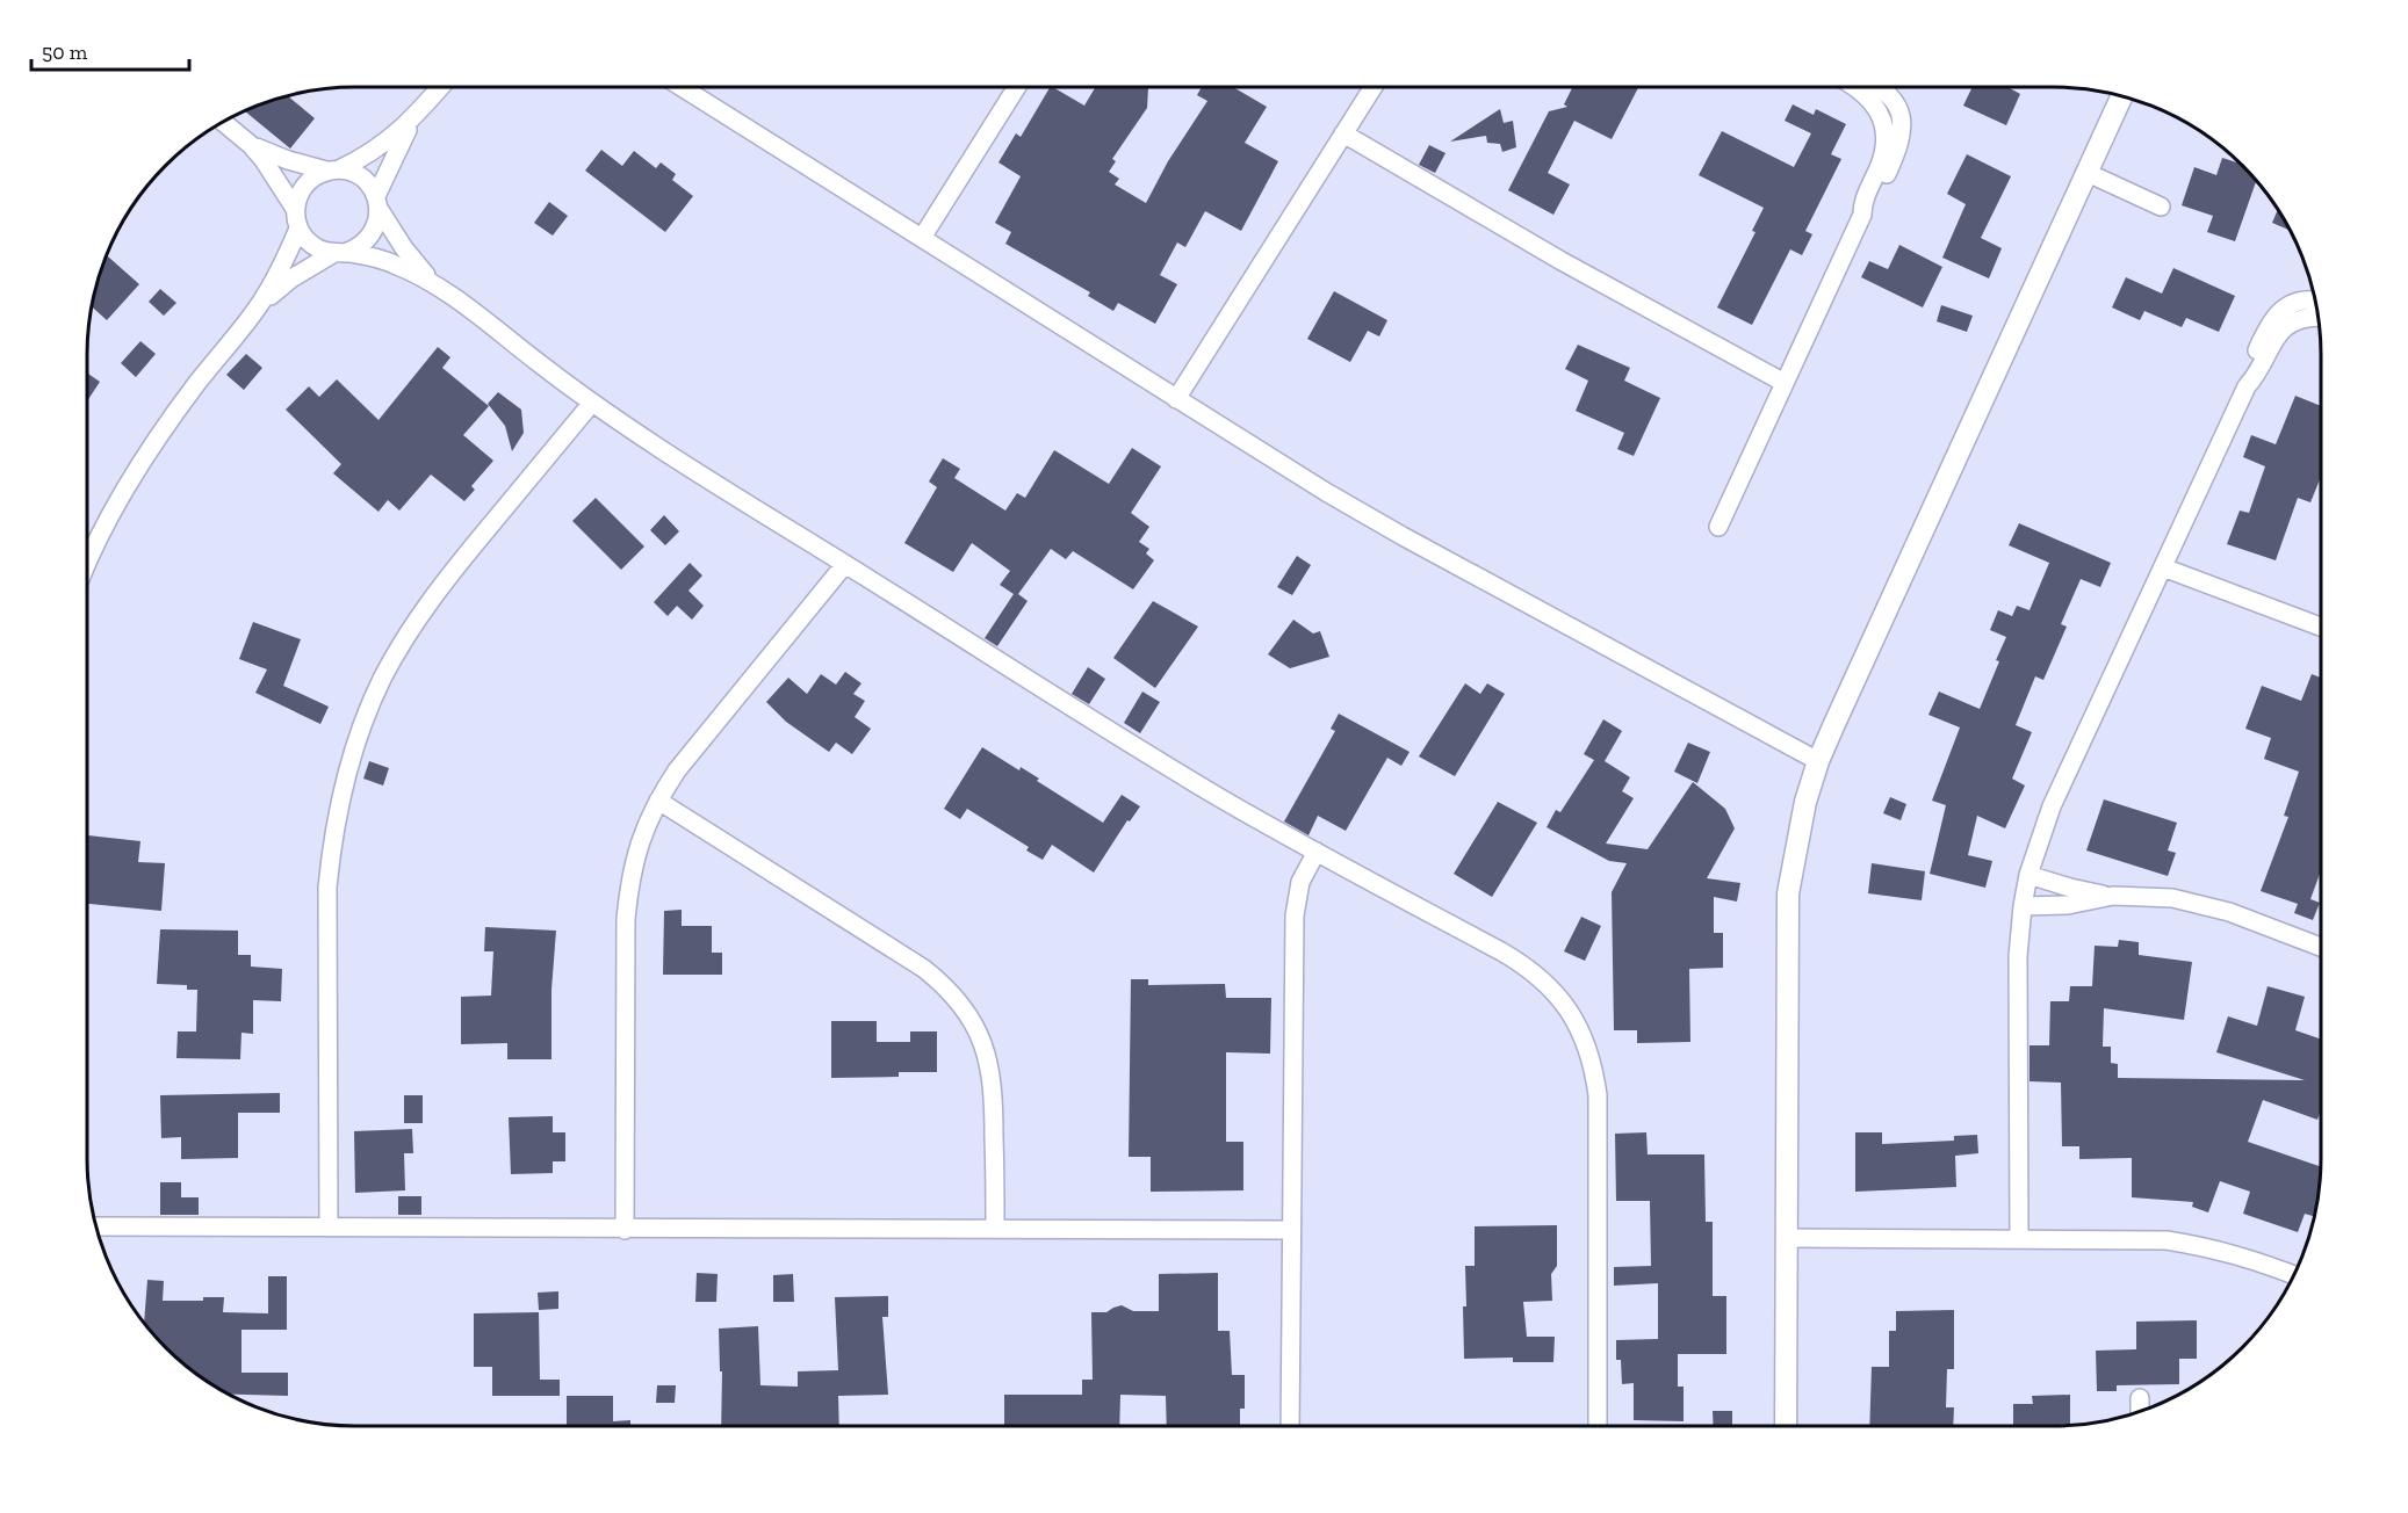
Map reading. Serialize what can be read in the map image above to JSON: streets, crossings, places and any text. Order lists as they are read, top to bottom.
{
  "scale_bar": "50 m"
}
